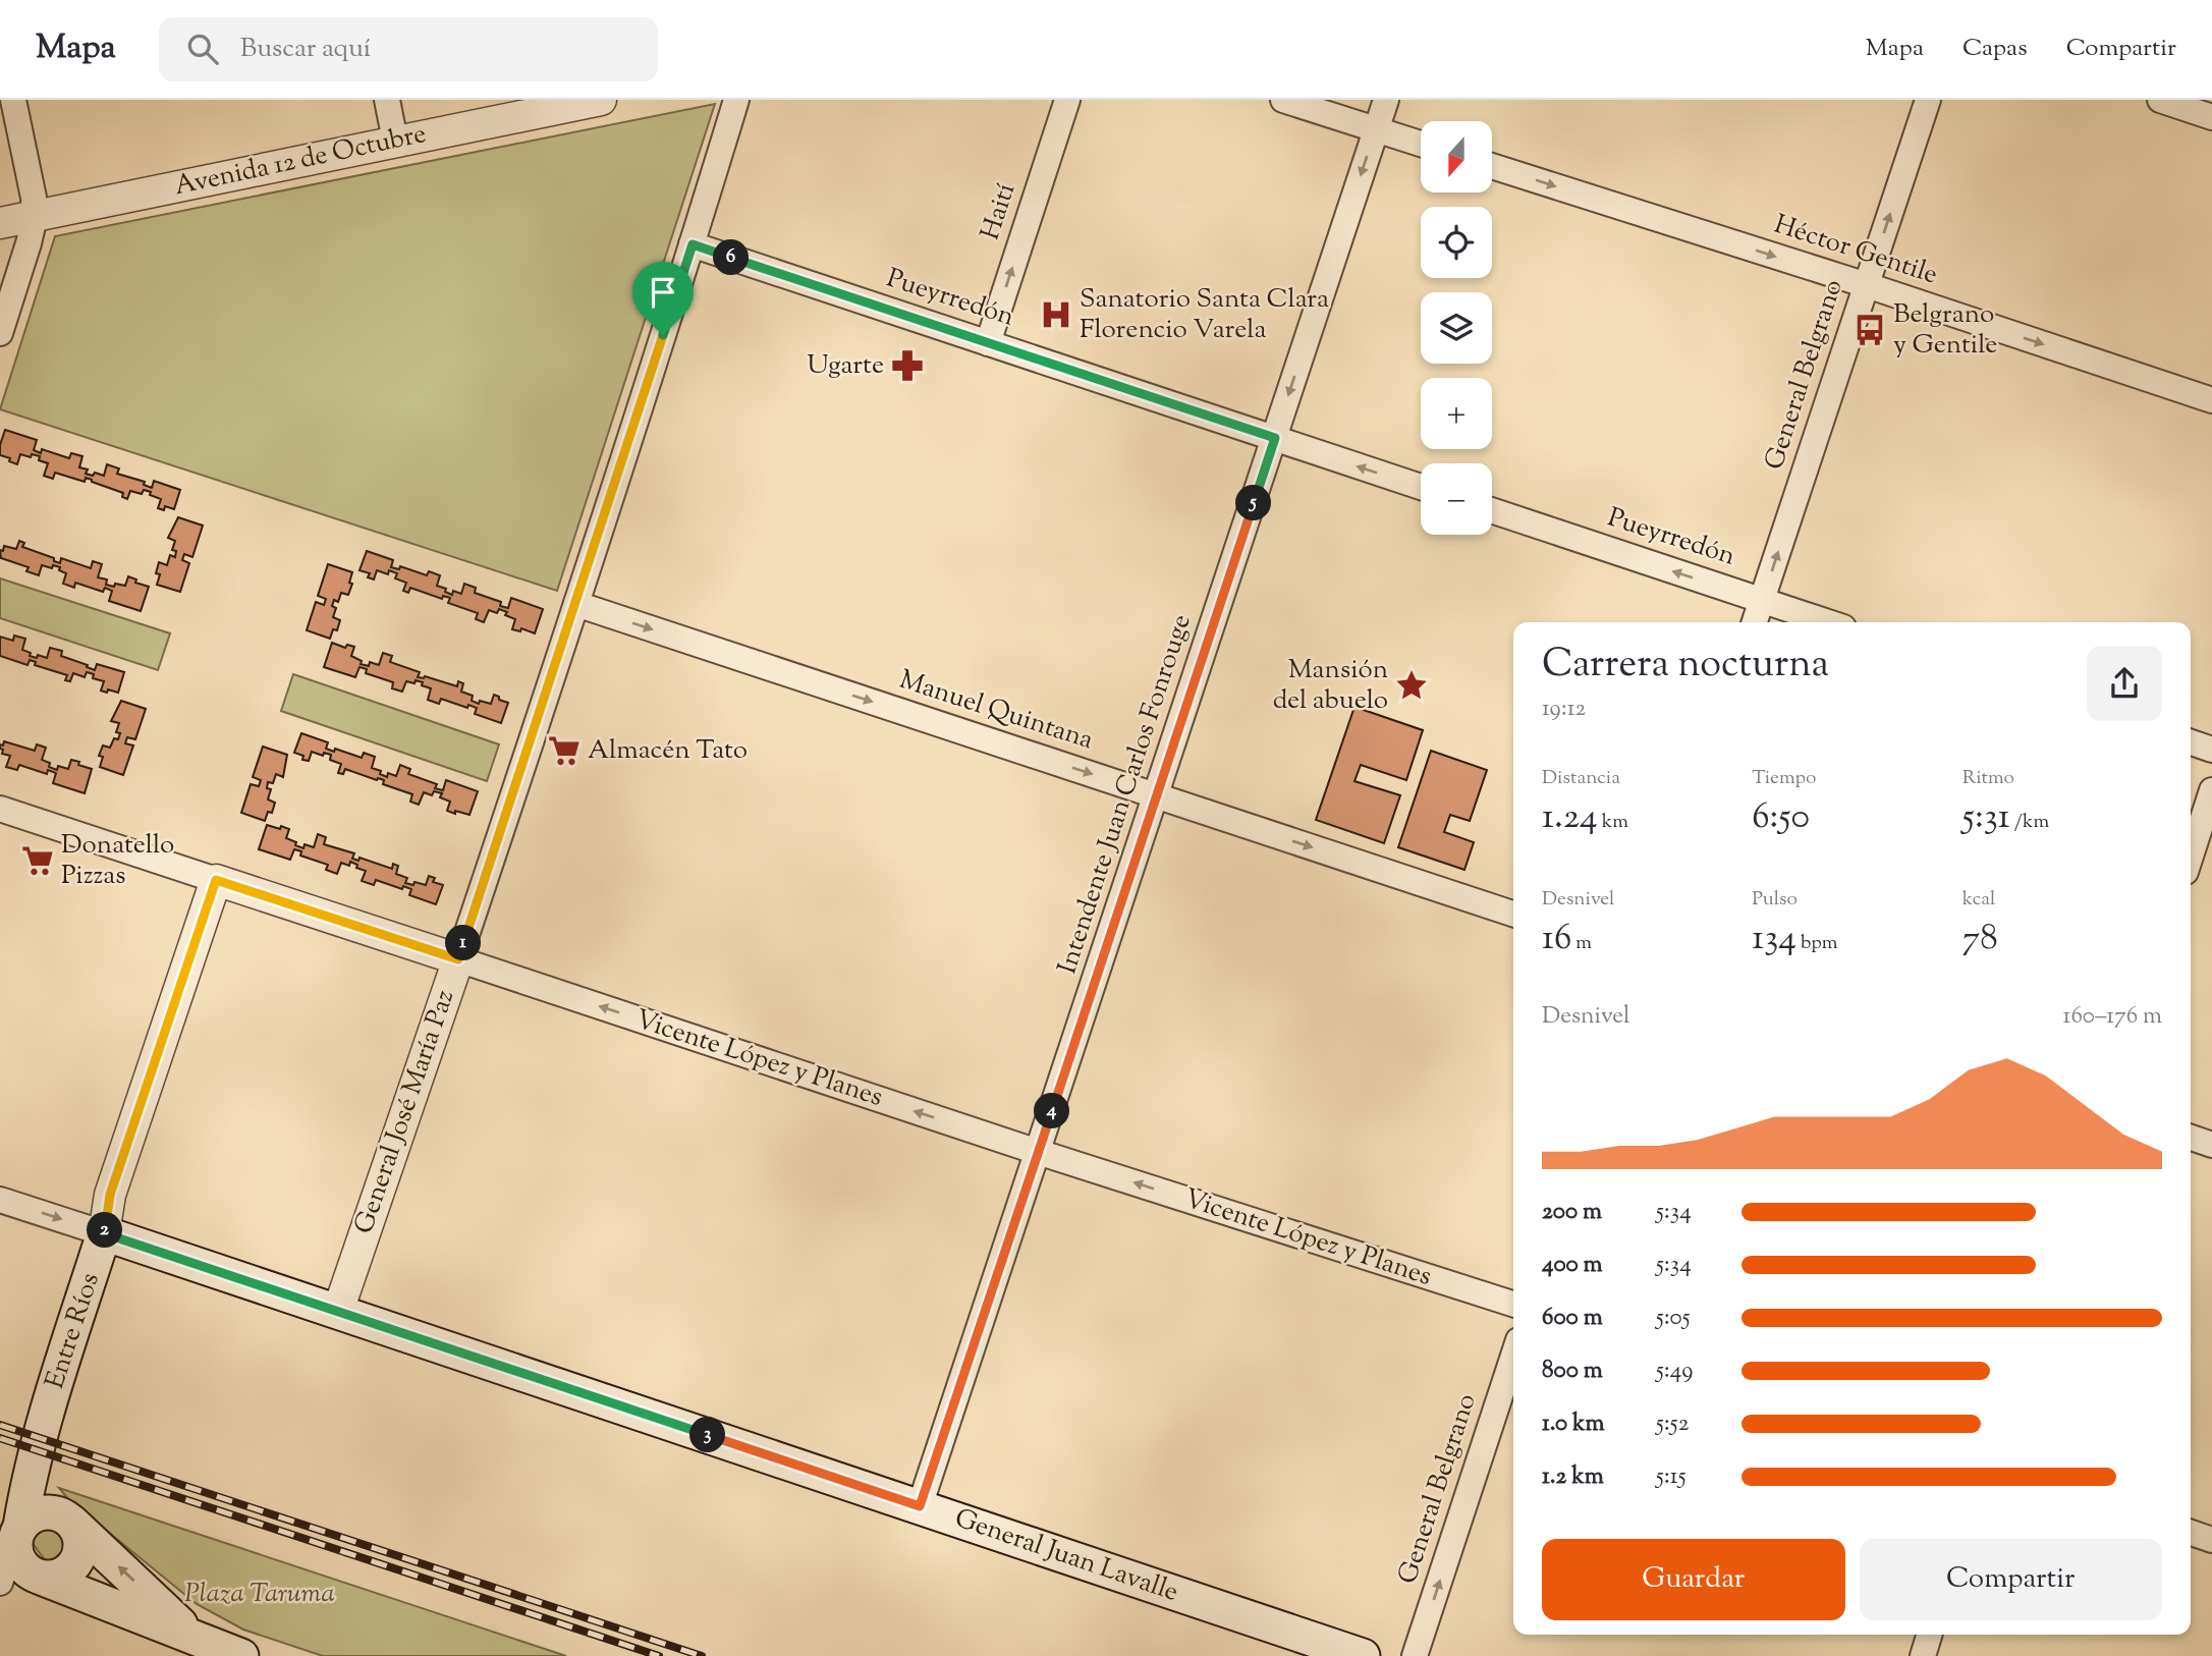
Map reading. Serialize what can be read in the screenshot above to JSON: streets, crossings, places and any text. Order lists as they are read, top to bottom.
{
  "streets": {
    "main road": ["Entre Ríos", "General Juan Lavalle"],
    "street": [
      "Avenida 12 de Octubre",
      "Haití",
      "Héctor Gentile",
      "Pueyrredón",
      "General Belgrano",
      "Manuel Quintana",
      "Intendente Juan Carlos Fonrouge",
      "Vicente López y Planes",
      "General José María Paz"
    ]
  },
  "crossings": [
    ["Haití", "Pueyrredón"],
    ["Héctor Gentile", "General Belgrano"],
    ["Pueyrredón", "General Belgrano"],
    ["Pueyrredón", "Intendente Juan Carlos Fonrouge"],
    ["Pueyrredón", "General José María Paz"],
    ["Manuel Quintana", "Intendente Juan Carlos Fonrouge"],
    ["Manuel Quintana", "General José María Paz"],
    ["Intendente Juan Carlos Fonrouge", "Vicente López y Planes"],
    ["Intendente Juan Carlos Fonrouge", "General Juan Lavalle"],
    ["Vicente López y Planes", "General José María Paz"],
    ["Vicente López y Planes", "Entre Ríos"],
    ["General José María Paz", "General Juan Lavalle"],
    ["Entre Ríos", "General Juan Lavalle"]
  ],
  "one_way": [
    "Haití",
    "Héctor Gentile",
    "Pueyrredón",
    "General Belgrano",
    "Manuel Quintana",
    "Vicente López y Planes"
  ],
  "parks": ["Plaza Taruma"],
  "places": {
    "hospital": ["Sanatorio Santa Clara Florencio Varela"],
    "bus stop": ["Belgrano y Gentile"],
    "pharmacy": ["Ugarte"],
    "place": ["Mansión del abuelo"],
    "supermarket": ["Almacén Tato", "Donatello Pizzas"]
  },
  "north": "bottom",
  "page": {
    "header": "Mapa",
    "search": "Buscar aquí",
    "nav": ["Mapa", "Capas", "Compartir"],
    "map_buttons": ["+", "−"],
    "pins": [
      "6",
      "5",
      "1",
      "4",
      "2",
      "3"
    ],
    "heading": ["Carrera nocturna", "19:12"],
    "stats": [
      ["Distancia", "1.24 km"],
      ["Tiempo", "6:50"],
      ["Ritmo", "5:31 /km"],
      ["Desnivel", "16 m"],
      ["Pulso", "134 bpm"],
      ["kcal", "78"]
    ],
    "chart": ["Desnivel", "160–176 m"],
    "list": [
      {
        "name": "200 m",
        "note": "5:34"
      },
      {
        "name": "400 m",
        "note": "5:34"
      },
      {
        "name": "600 m",
        "note": "5:05"
      },
      {
        "name": "800 m",
        "note": "5:49"
      },
      {
        "name": "1.0 km",
        "note": "5:52"
      },
      {
        "name": "1.2 km",
        "note": "5:15"
      }
    ],
    "buttons": ["Guardar", "Compartir"]
  }
}
